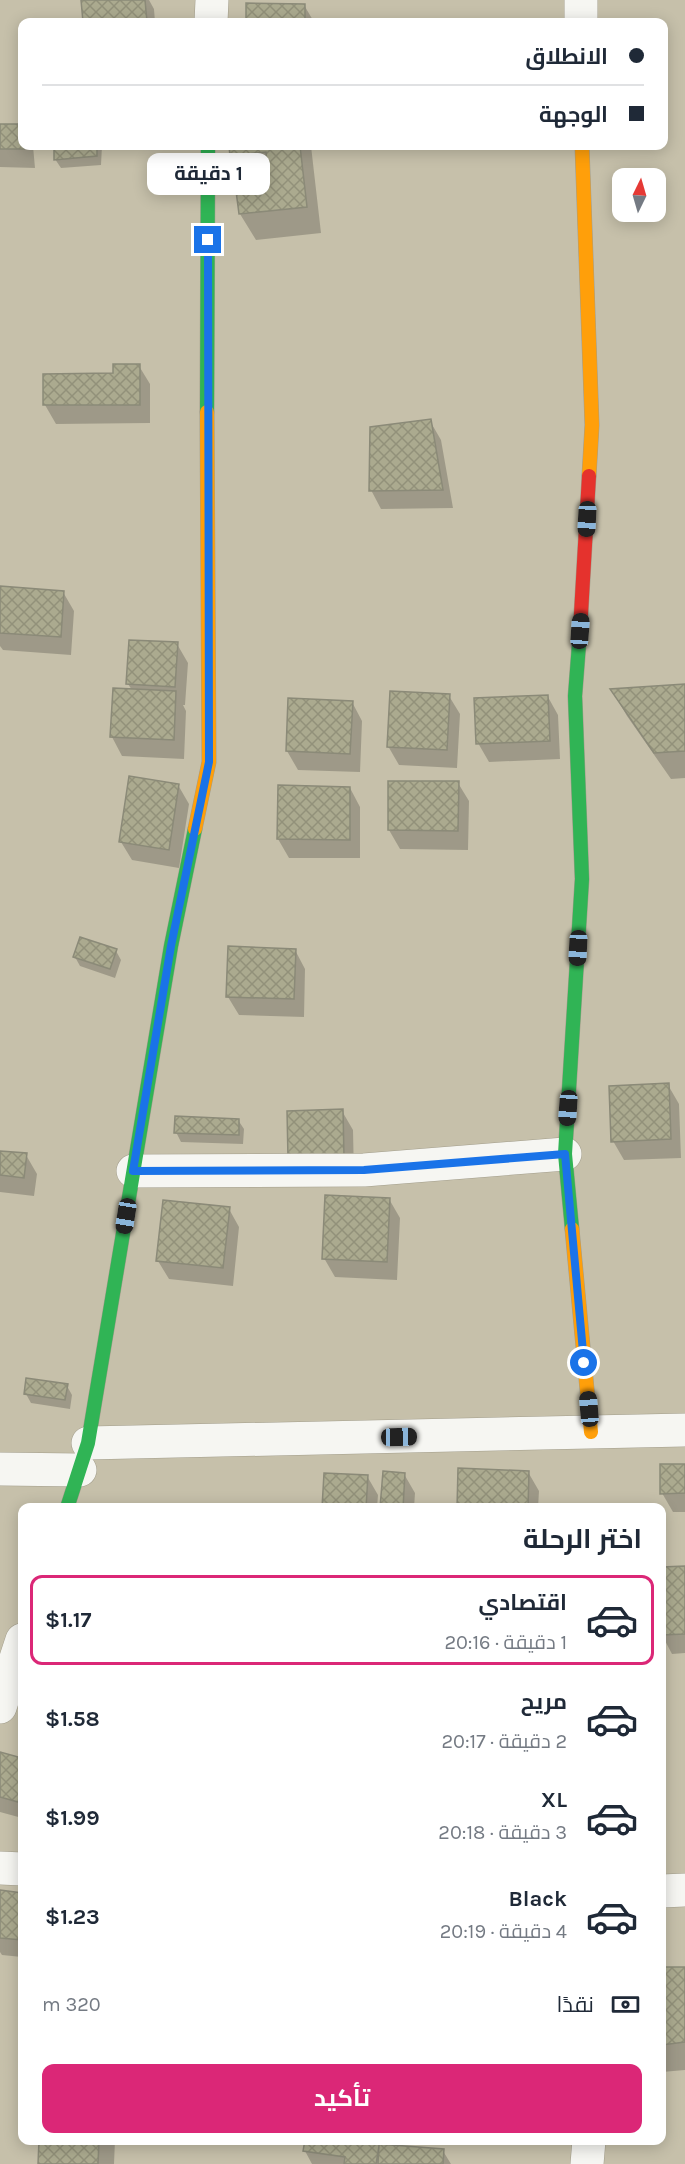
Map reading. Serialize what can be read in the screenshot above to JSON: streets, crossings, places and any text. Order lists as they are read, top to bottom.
{
  "north": "top",
  "page": {
    "banner": ["الانطلاق", "الوجهة"],
    "bubble": "1 دقيقة",
    "heading": "اختر الرحلة",
    "list": [
      {
        "name": "اقتصادي",
        "note": "1 دقيقة · 20:16",
        "value": "$1.17"
      },
      {
        "name": "مريح",
        "note": "2 دقيقة · 20:17",
        "value": "$1.58"
      },
      {
        "name": "XL",
        "note": "3 دقيقة · 20:18",
        "value": "$1.99"
      },
      {
        "name": "Black",
        "note": "4 دقيقة · 20:19",
        "value": "$1.23"
      }
    ],
    "pay": ["نقدًا", "320 m"],
    "buttons": "تأكيد"
  }
}
